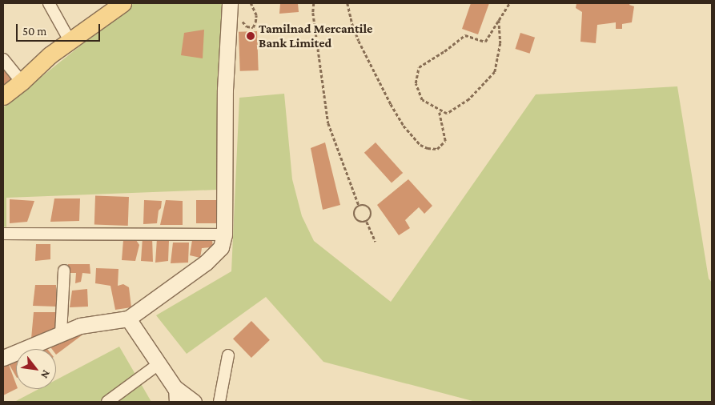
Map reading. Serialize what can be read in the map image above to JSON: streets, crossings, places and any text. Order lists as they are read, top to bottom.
{
  "places": ["Tamilnad Mercantile Bank Limited"],
  "scale_bar": "50 m",
  "north": "bottom right"
}
